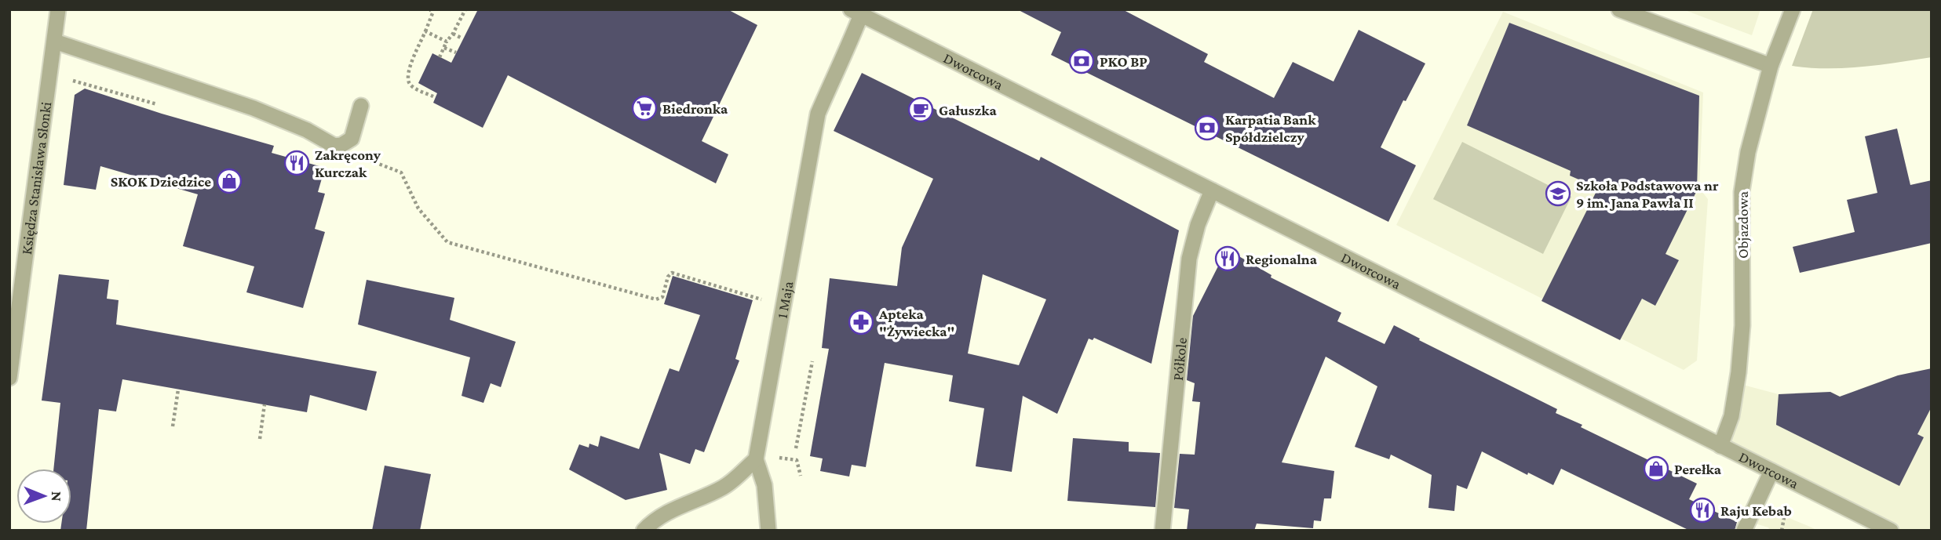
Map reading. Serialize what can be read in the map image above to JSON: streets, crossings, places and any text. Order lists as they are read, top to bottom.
{
  "streets": {
    "street": [
      "Dworcowa",
      "Księdza Stanisława Słonki",
      "Objazdowa",
      "1 Maja",
      "Półkole"
    ]
  },
  "crossings": [
    ["Dworcowa", "Objazdowa"],
    ["Dworcowa", "1 Maja"],
    ["Dworcowa", "Półkole"]
  ],
  "places": {
    "bank": ["PKO BP", "Karpatia Bank Spółdzielczy"],
    "supermarket": ["Biedronka"],
    "cafe": ["Gałuszka"],
    "restaurant": ["Zakręcony Kurczak", "Regionalna", "Raju Kebab"],
    "shop": ["SKOK Dziedzice", "Perełka"],
    "school or university": ["Szkoła Podstawowa nr 9 im. Jana Pawła II"],
    "pharmacy": ["Apteka \"Żywiecka\""]
  },
  "north": "right"
}
